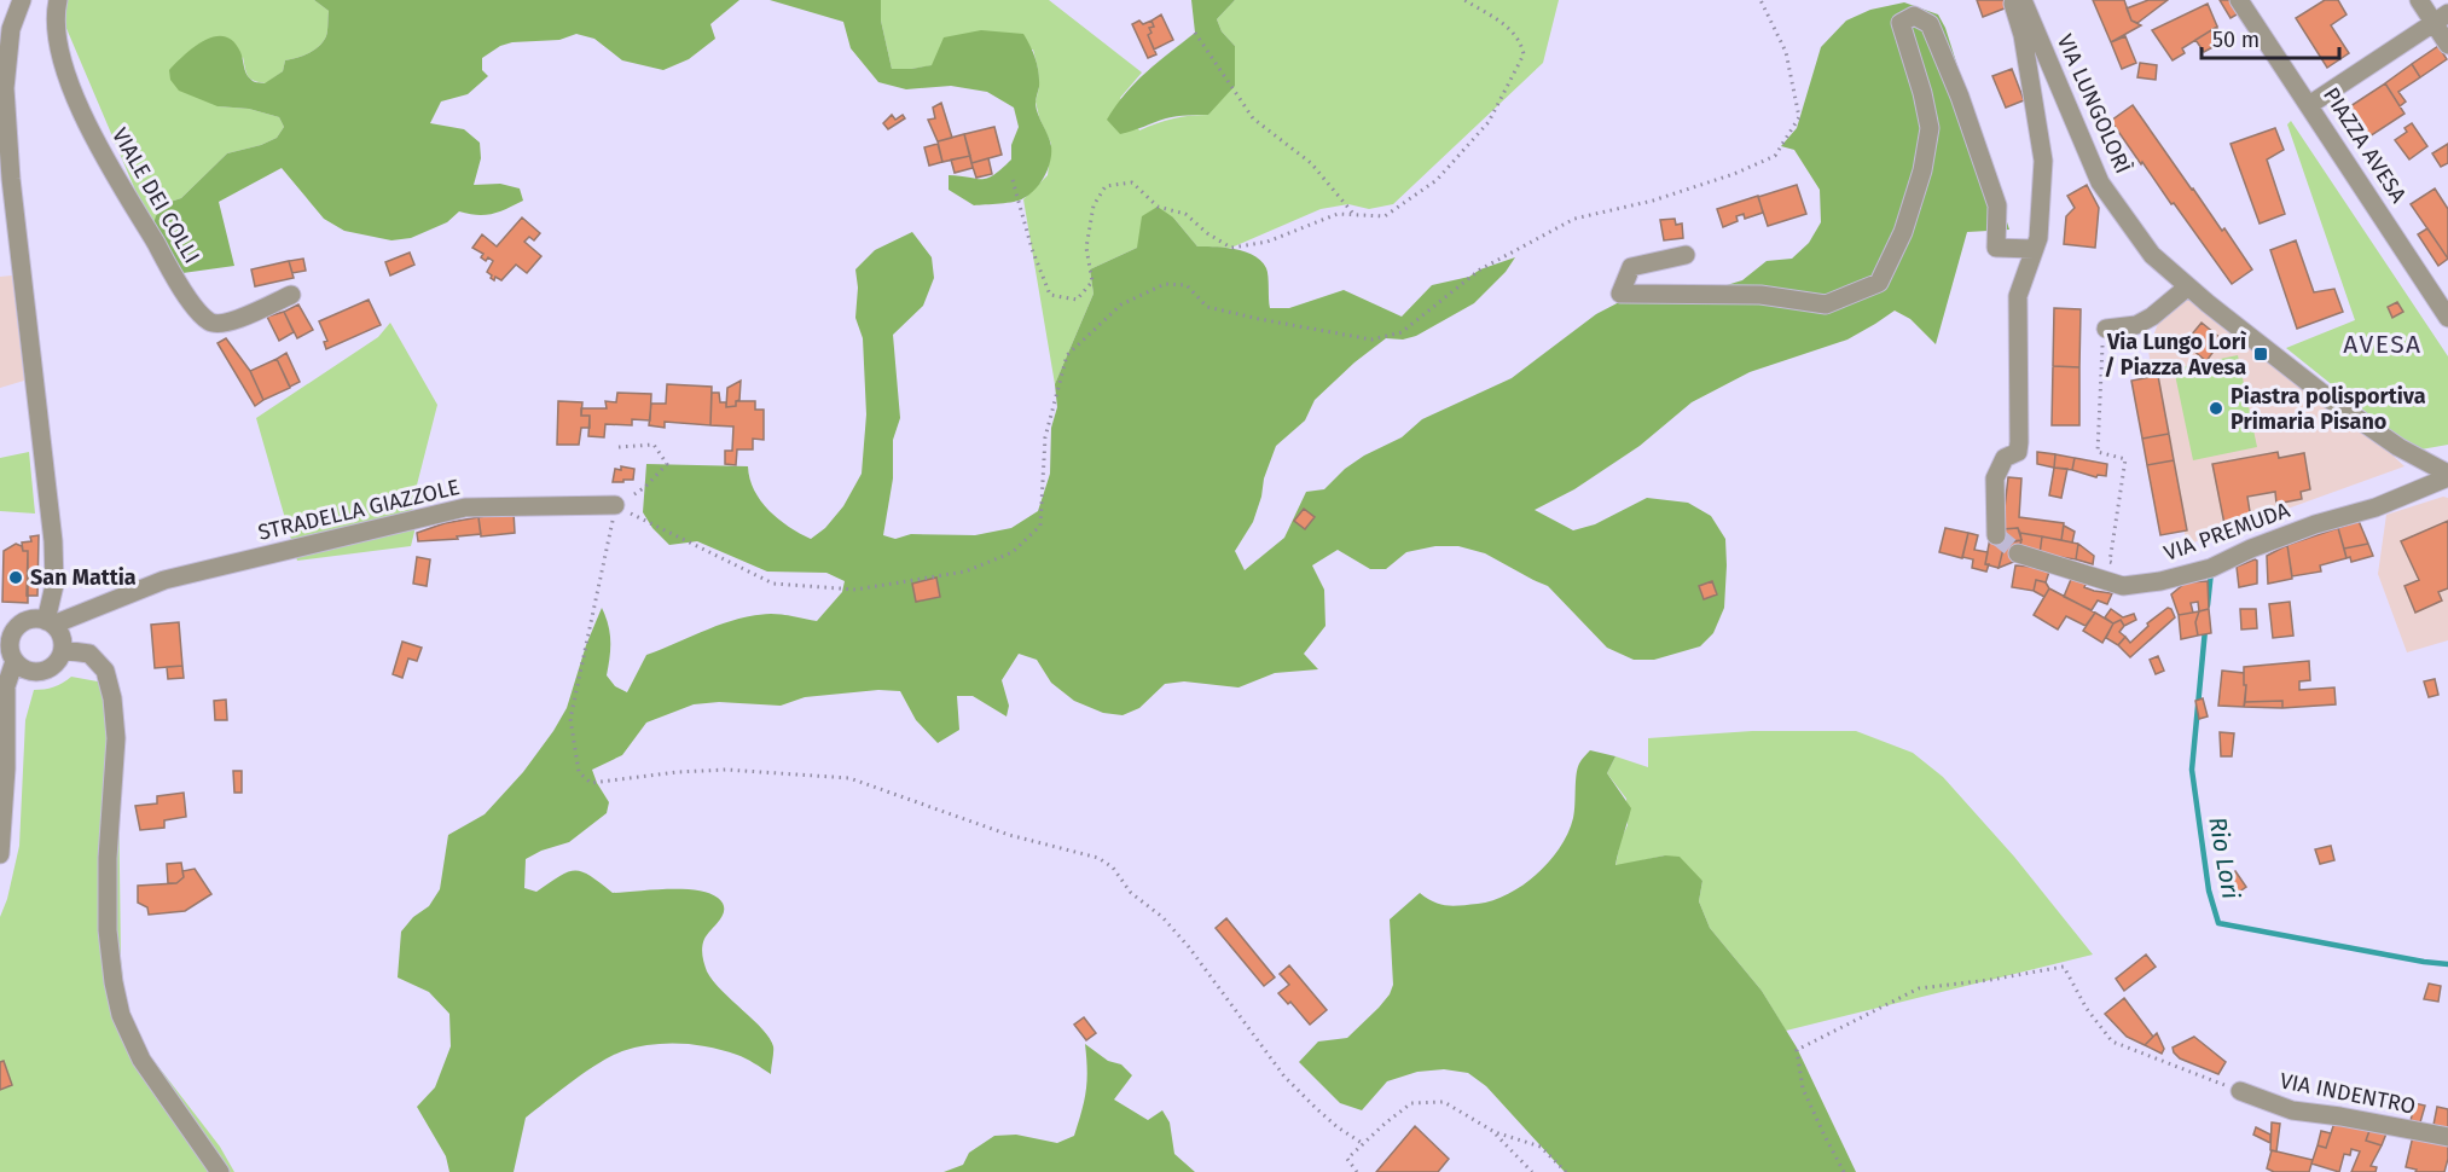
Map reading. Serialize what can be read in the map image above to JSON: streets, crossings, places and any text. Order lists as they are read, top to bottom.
{
  "streets": {
    "street": [
      "VIA LUNGOLORÌ",
      "PIAZZA AVESA",
      "VIALE DEI COLLI",
      "STRADELLA GIAZZOLE",
      "VIA PREMUDA",
      "VIA INDENTRO"
    ]
  },
  "crossings": [
    ["VIA LUNGOLORÌ", "VIA PREMUDA"]
  ],
  "districts": ["AVESA"],
  "water": ["Rio Lori"],
  "places": {
    "transit": ["Via Lungo Lorì / Piazza Avesa"],
    "other": ["Piastra polisportiva Primaria Pisano", "San Mattia"]
  },
  "scale_bar": "50 m"
}
